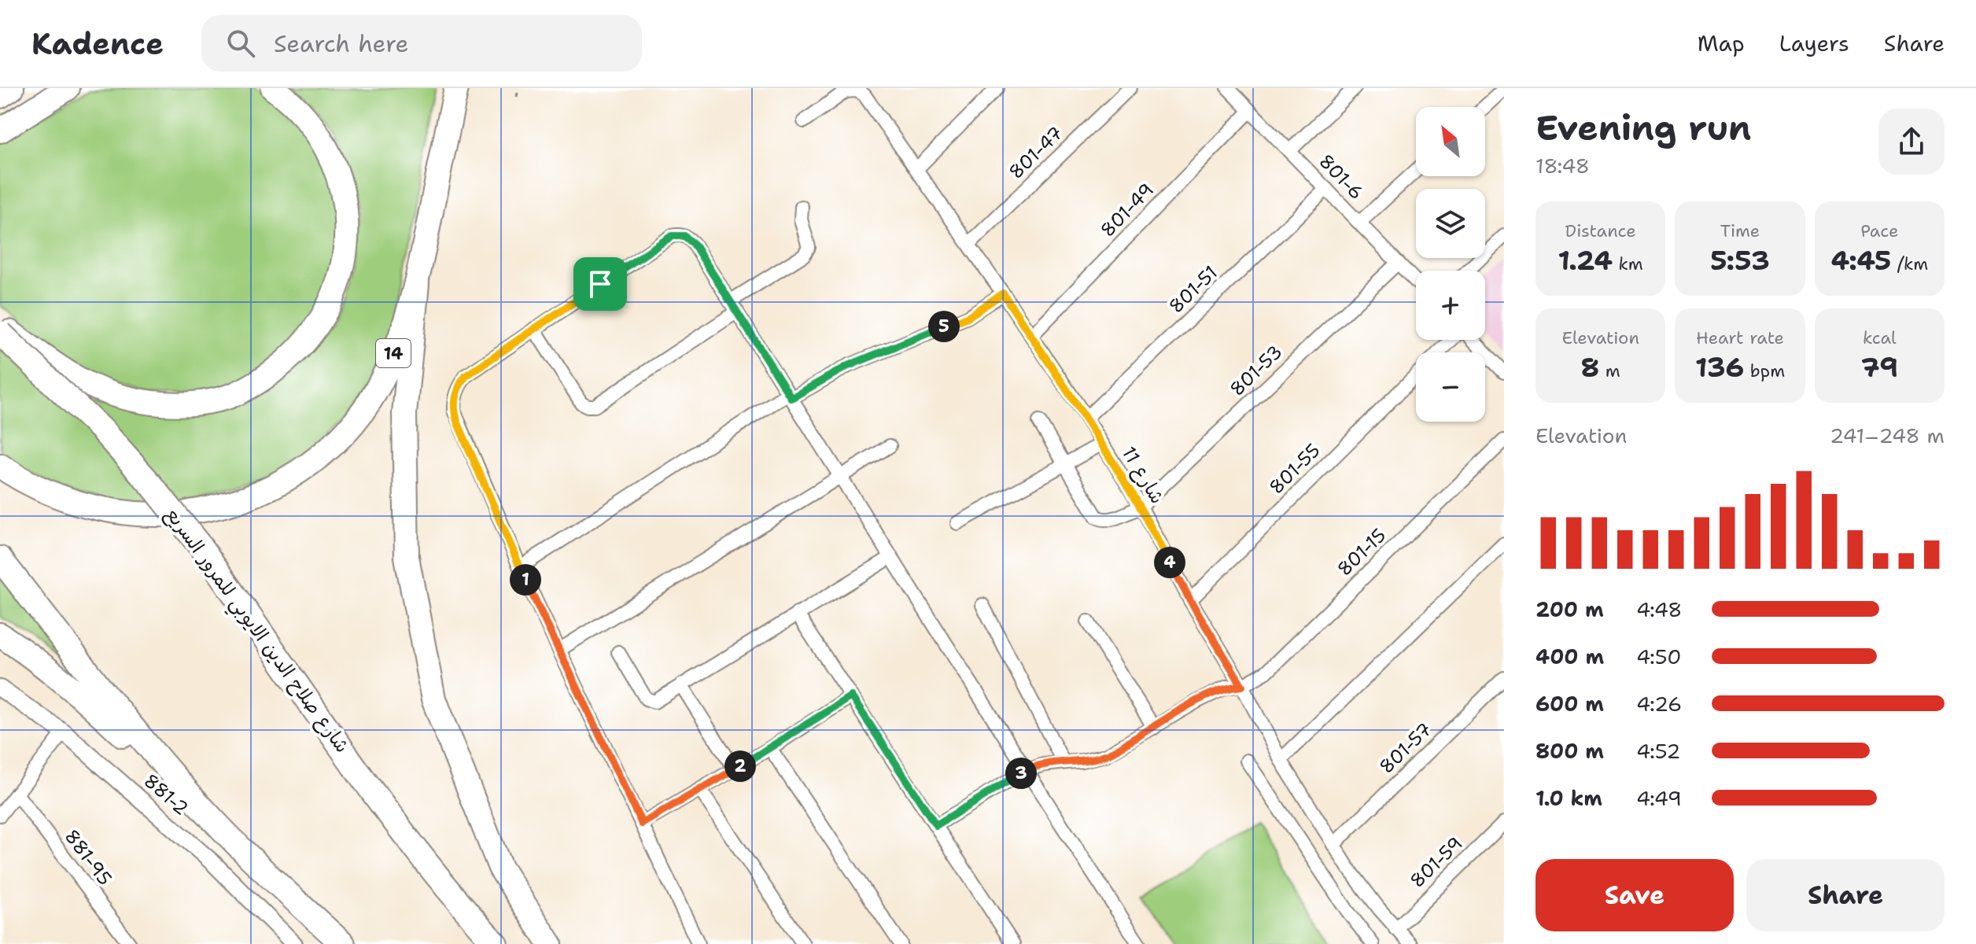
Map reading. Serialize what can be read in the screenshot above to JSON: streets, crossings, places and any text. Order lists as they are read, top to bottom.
{
  "streets": {
    "highway": ["14", "شارع صلاح الدين الايوبي للمرور السريع"],
    "street": [
      "801-47",
      "801-6",
      "801-49",
      "801-51",
      "801-53",
      "801-55",
      "شارع 11",
      "801-15",
      "801-57",
      "881-2",
      "881-95",
      "801-59"
    ]
  },
  "crossings": [
    ["801-47", "شارع 11"],
    ["801-6", "801-49"],
    ["801-6", "801-51"],
    ["801-6", "801-53"],
    ["801-49", "شارع 11"],
    ["801-51", "شارع 11"],
    ["801-53", "شارع 11"],
    ["801-55", "شارع 11"],
    ["شارع 11", "801-15"],
    ["شارع 11", "801-57"],
    ["شارع 11", "801-59"]
  ],
  "north": "top left",
  "page": {
    "header": "Kadence",
    "search": "Search here",
    "nav": ["Map", "Layers", "Share"],
    "heading": ["Evening run", "18:48"],
    "map_buttons": ["+", "−"],
    "stats": [
      ["Distance", "1.24 km"],
      ["Time", "5:53"],
      ["Pace", "4:45 /km"],
      ["Elevation", "8 m"],
      ["Heart rate", "136 bpm"],
      ["kcal", "79"]
    ],
    "pins": [
      "5",
      "4",
      "1",
      "2",
      "3"
    ],
    "chart": ["Elevation", "241–248 m"],
    "list": [
      {
        "name": "200 m",
        "note": "4:48"
      },
      {
        "name": "400 m",
        "note": "4:50"
      },
      {
        "name": "600 m",
        "note": "4:26"
      },
      {
        "name": "800 m",
        "note": "4:52"
      },
      {
        "name": "1.0 km",
        "note": "4:49"
      }
    ],
    "buttons": ["Save", "Share"]
  }
}
